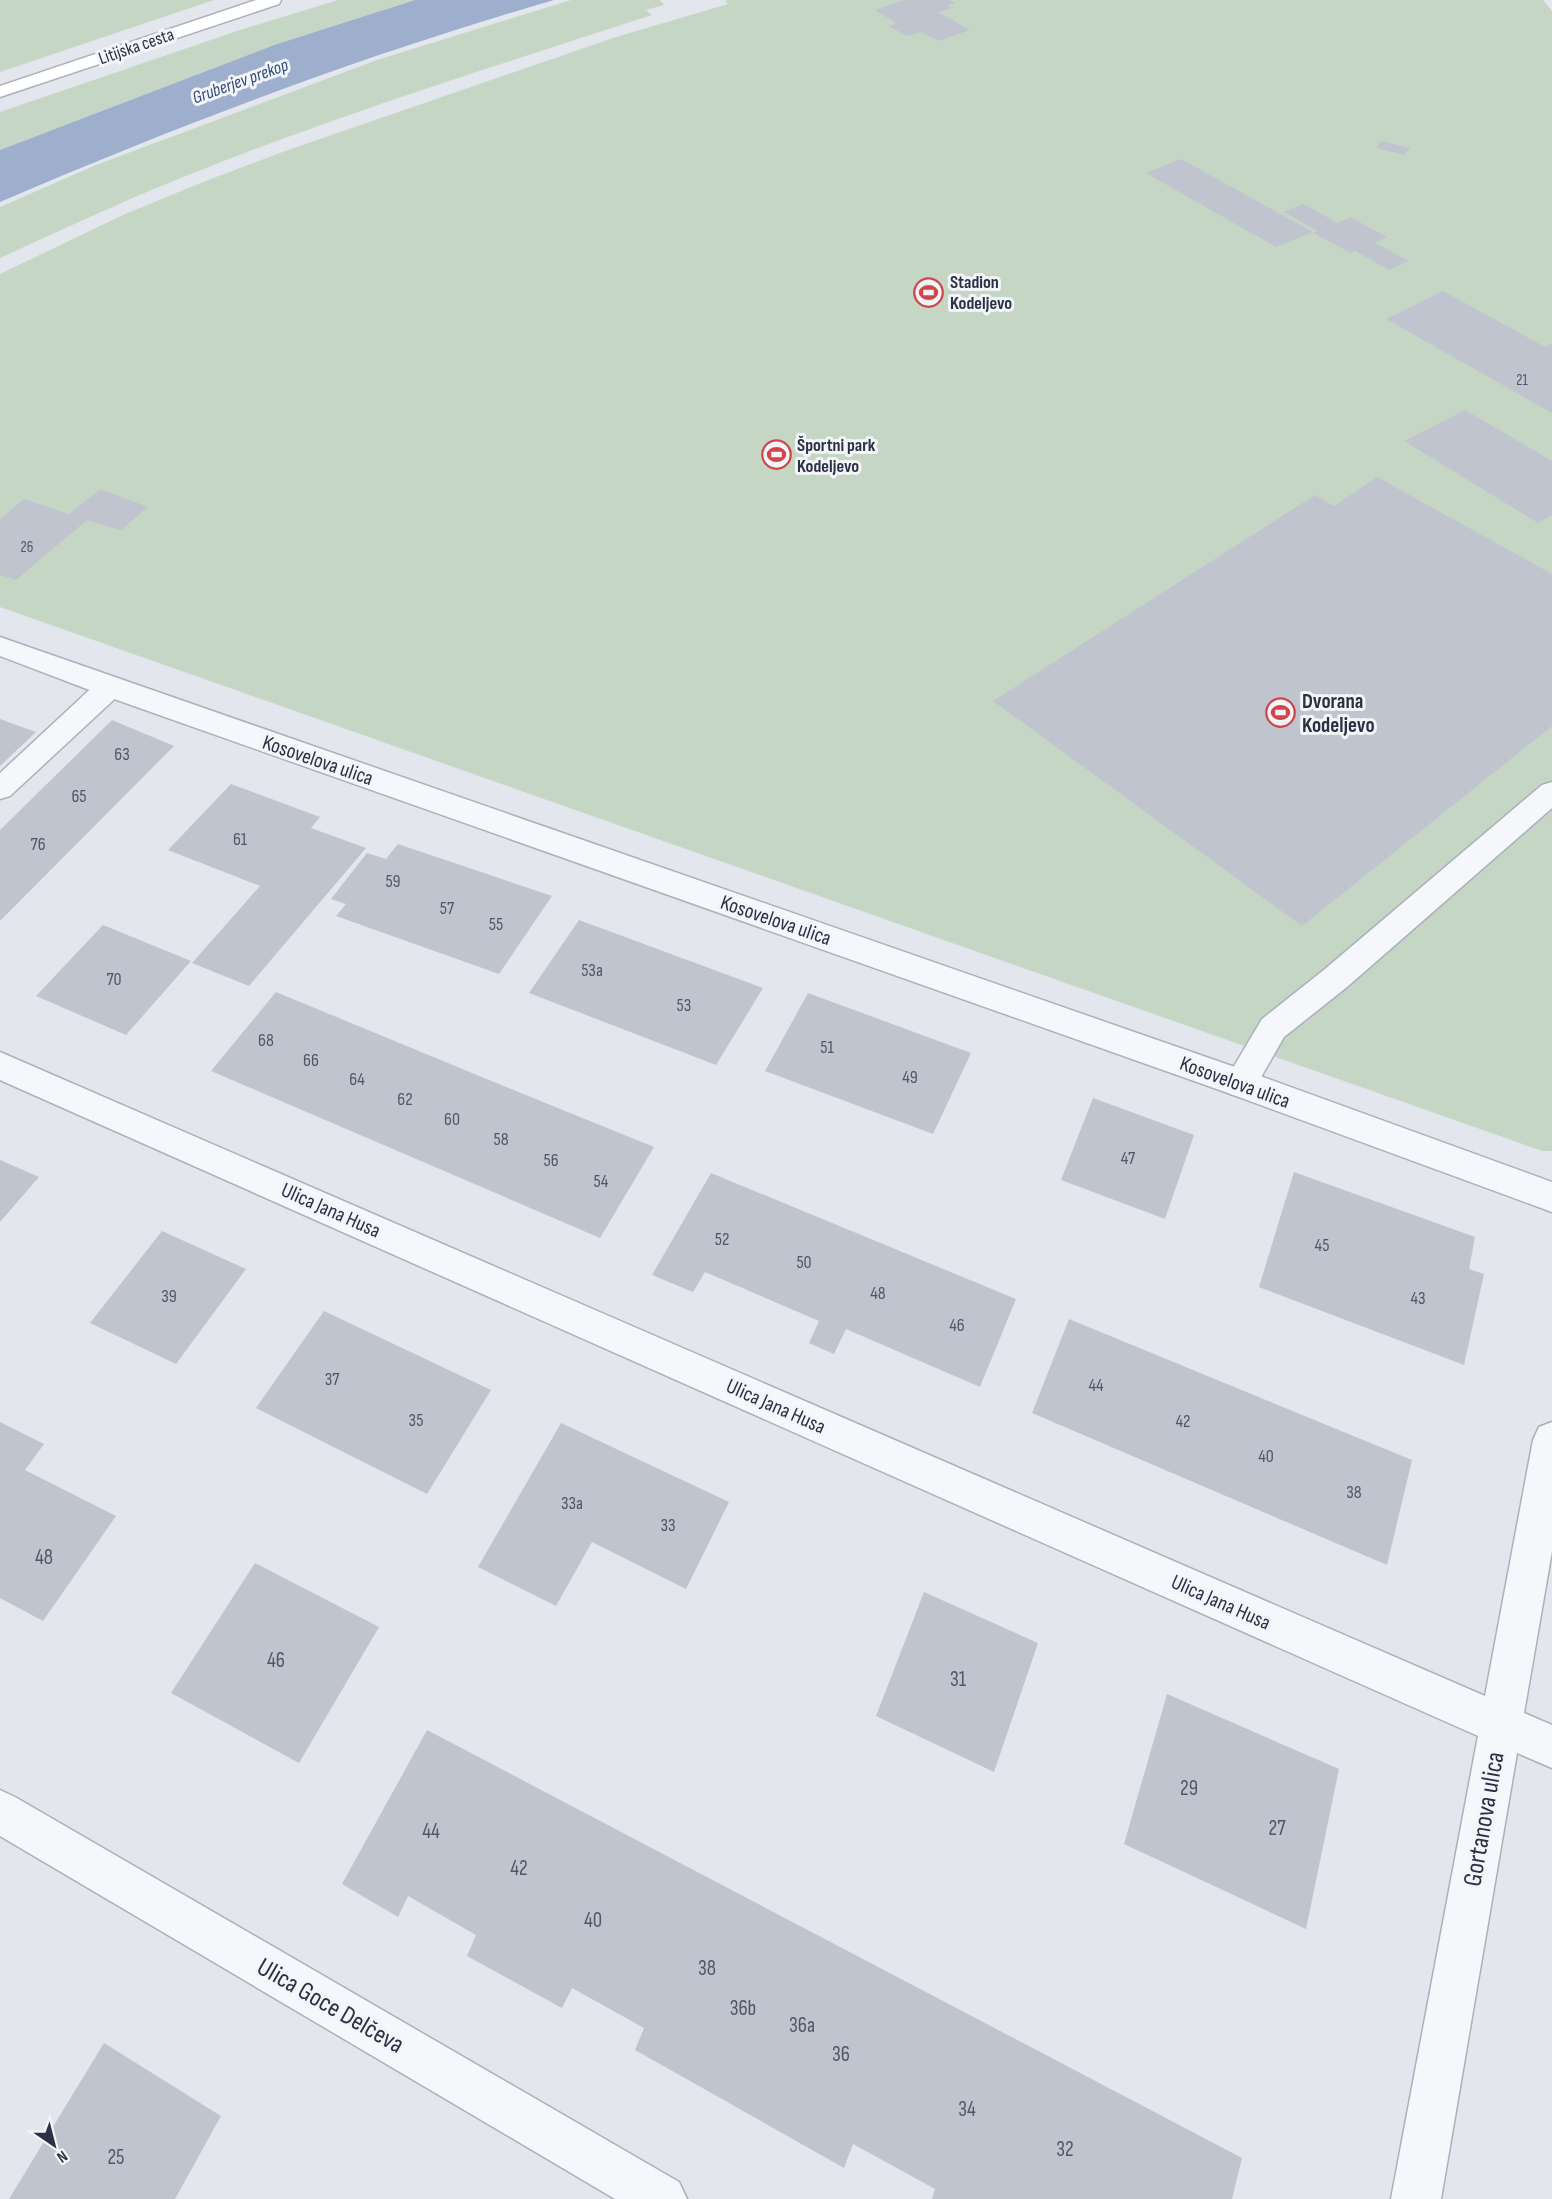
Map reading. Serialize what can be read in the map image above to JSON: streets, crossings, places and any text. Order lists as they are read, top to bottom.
{
  "streets": {
    "main road": ["Litijska cesta"],
    "street": [
      "Kosovelova ulica",
      "Ulica Jana Husa",
      "Gortanova ulica",
      "Ulica Goce Delčeva"
    ]
  },
  "crossings": [
    ["Ulica Jana Husa", "Gortanova ulica"]
  ],
  "water": ["Gruberjev prekop"],
  "places": {
    "sports": ["Stadion Kodeljevo", "Športni park Kodeljevo", "Dvorana Kodeljevo"]
  },
  "house_numbers": [
    "21",
    "26",
    "63",
    "65",
    "61",
    "76",
    "59",
    "57",
    "55",
    "53a",
    "70",
    "53",
    "68",
    "51",
    "66",
    "49",
    "64",
    "62",
    "60",
    "58",
    "47",
    "56",
    "54",
    "52",
    "45",
    "50",
    "48",
    "39",
    "43",
    "46",
    "37",
    "44",
    "35",
    "42",
    "40",
    "38",
    "33a",
    "33",
    "48",
    "46",
    "31",
    "29",
    "27",
    "44",
    "42",
    "40",
    "38",
    "36b",
    "36a",
    "36",
    "34",
    "32",
    "25"
  ],
  "north": "bottom right"
}
